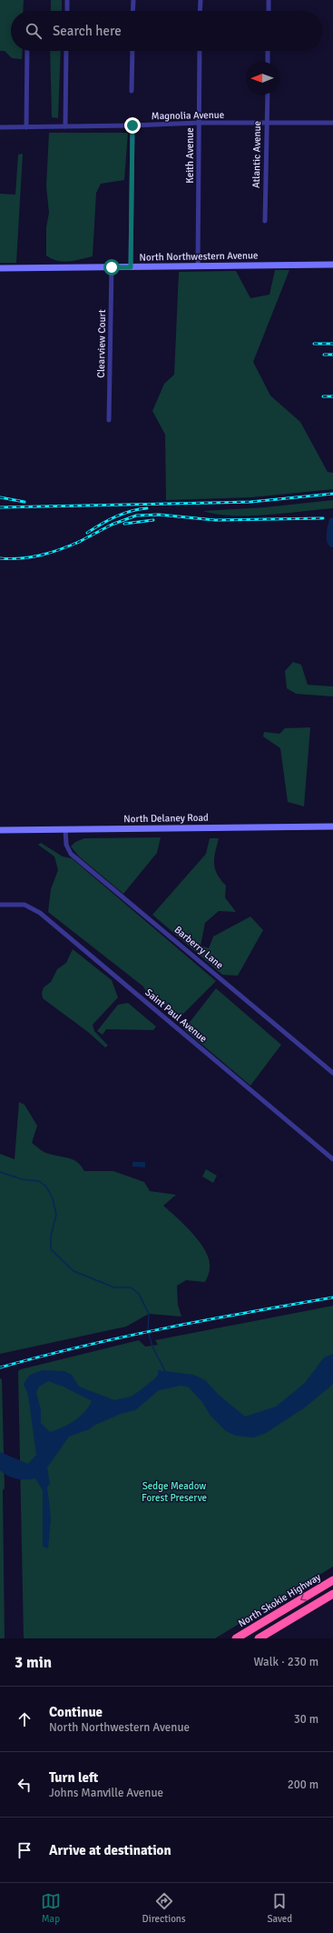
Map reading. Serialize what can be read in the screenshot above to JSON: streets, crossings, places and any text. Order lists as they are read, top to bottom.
{
  "streets": {
    "highway": ["North Skokie Highway"],
    "street": [
      "Magnolia Avenue",
      "Atlantic Avenue",
      "Keith Avenue",
      "North Northwestern Avenue",
      "Clearview Court",
      "North Delaney Road",
      "Barberry Lane",
      "Saint Paul Avenue"
    ]
  },
  "crossings": [
    ["Magnolia Avenue", "Atlantic Avenue"],
    ["Magnolia Avenue", "Keith Avenue"],
    ["Keith Avenue", "North Northwestern Avenue"],
    ["North Northwestern Avenue", "Clearview Court"],
    ["North Delaney Road", "Barberry Lane"]
  ],
  "parks": ["Sedge Meadow Forest Preserve"],
  "north": "left",
  "page": {
    "search": "Search here",
    "heading": ["3 min", "Walk · 230 m"],
    "list": [
      ["Continue", "North Northwestern Avenue", "30 m"],
      ["Turn left", "Johns Manville Avenue", "200 m"],
      "Arrive at destination"
    ],
    "nav": ["Map", "Directions", "Saved"]
  }
}
